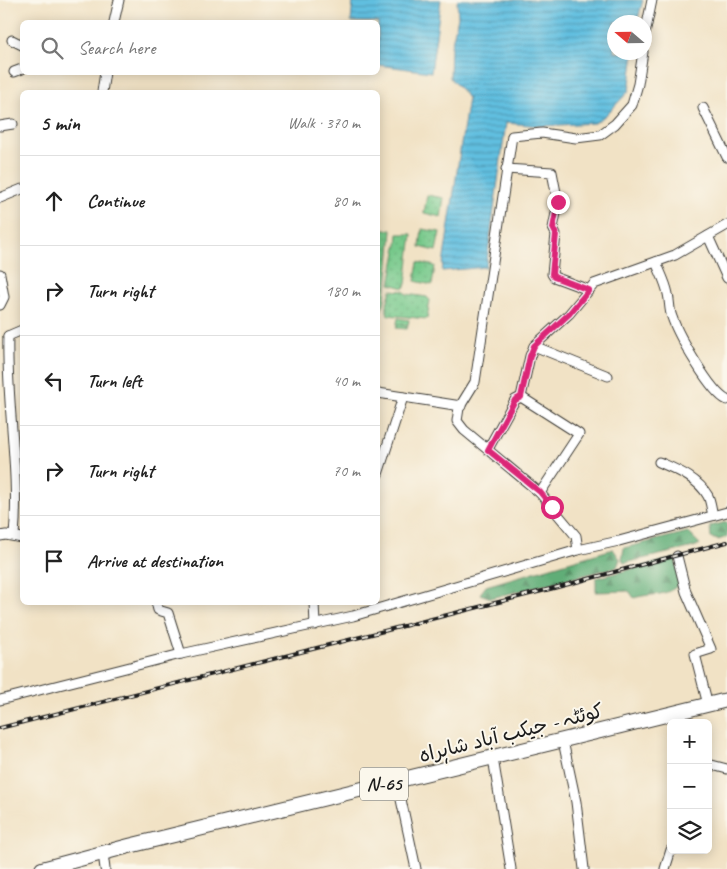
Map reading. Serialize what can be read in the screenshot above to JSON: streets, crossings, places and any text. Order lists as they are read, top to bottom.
{
  "streets": {
    "highway": ["کوئٹہ - جیکب آباد شاہراہ", "N-65"]
  },
  "north": "left",
  "page": {
    "search": "Search here",
    "heading": ["5 min", "Walk · 370 m"],
    "list": [
      ["Continue", "80 m"],
      ["Turn right", "180 m"],
      ["Turn left", "40 m"],
      ["Turn right", "70 m"],
      "Arrive at destination"
    ],
    "map_buttons": ["+", "−"]
  }
}
